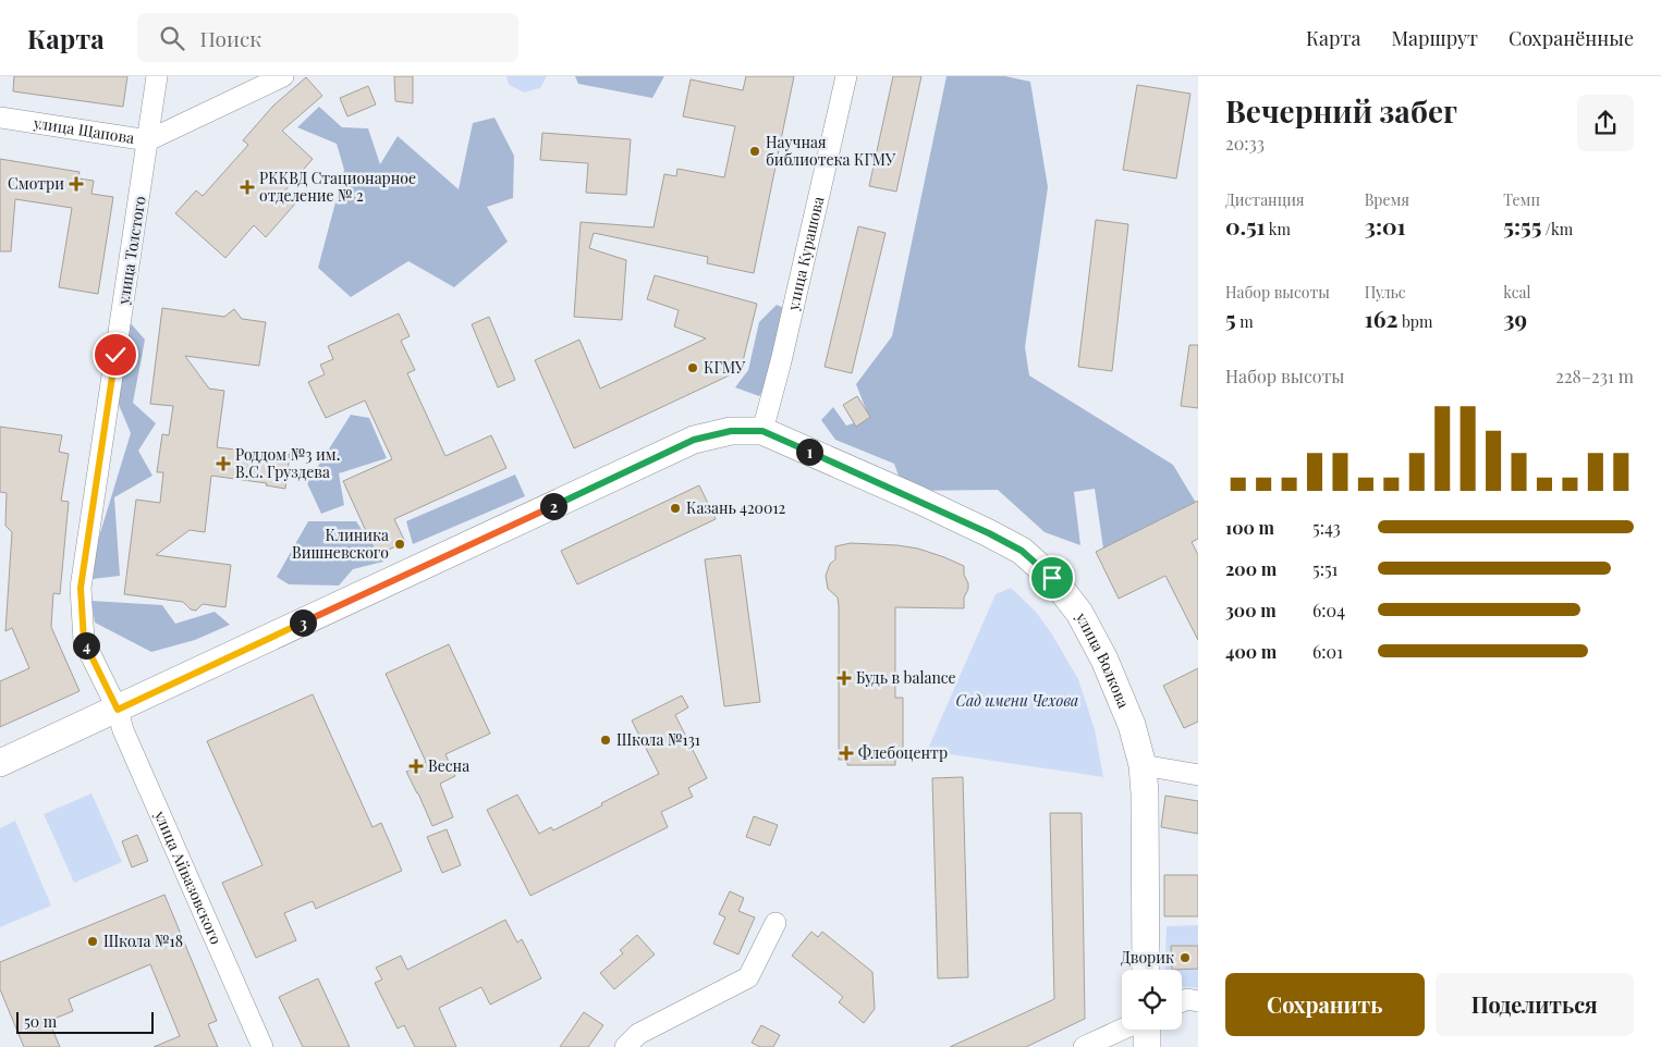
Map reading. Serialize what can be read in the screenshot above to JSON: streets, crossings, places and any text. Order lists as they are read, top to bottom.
{
  "streets": {
    "main road": ["улица Волкова"],
    "street": [
      "улица Щапова",
      "улица Толстого",
      "улица Курашова",
      "улица Айвазовского"
    ]
  },
  "crossings": [
    ["улица Щапова", "улица Толстого"],
    ["улица Толстого", "улица Айвазовского"],
    ["улица Курашова", "улица Волкова"]
  ],
  "parks": ["Сад имени Чехова"],
  "places": {
    "other": [
      "Научная библиотека КГМУ",
      "КГМУ",
      "Казань 420012",
      "Клиника Вишневского",
      "Школа №131",
      "Школа №18",
      "Дворик"
    ],
    "health": [
      "Смотри",
      "РККВД Стационарное отделение № 2",
      "Роддом №3 им. В.С. Груздева",
      "Будь в balance",
      "Флебоцентр",
      "Весна"
    ]
  },
  "scale_bar": "50 m",
  "page": {
    "header": "Карта",
    "search": "Поиск",
    "nav": ["Карта", "Маршрут", "Сохранённые"],
    "heading": ["Вечерний забег", "20:33"],
    "stats": [
      ["Дистанция", "0.51 km"],
      ["Время", "3:01"],
      ["Темп", "5:55 /km"],
      ["Набор высоты", "5 m"],
      ["Пульс", "162 bpm"],
      ["kcal", "39"]
    ],
    "chart": ["Набор высоты", "228–231 m"],
    "pins": [
      "1",
      "2",
      "3",
      "4"
    ],
    "list": [
      {
        "name": "100 m",
        "note": "5:43"
      },
      {
        "name": "200 m",
        "note": "5:51"
      },
      {
        "name": "300 m",
        "note": "6:04"
      },
      {
        "name": "400 m",
        "note": "6:01"
      }
    ],
    "buttons": ["Сохранить", "Поделиться"],
    "scale": "50 m"
  }
}
